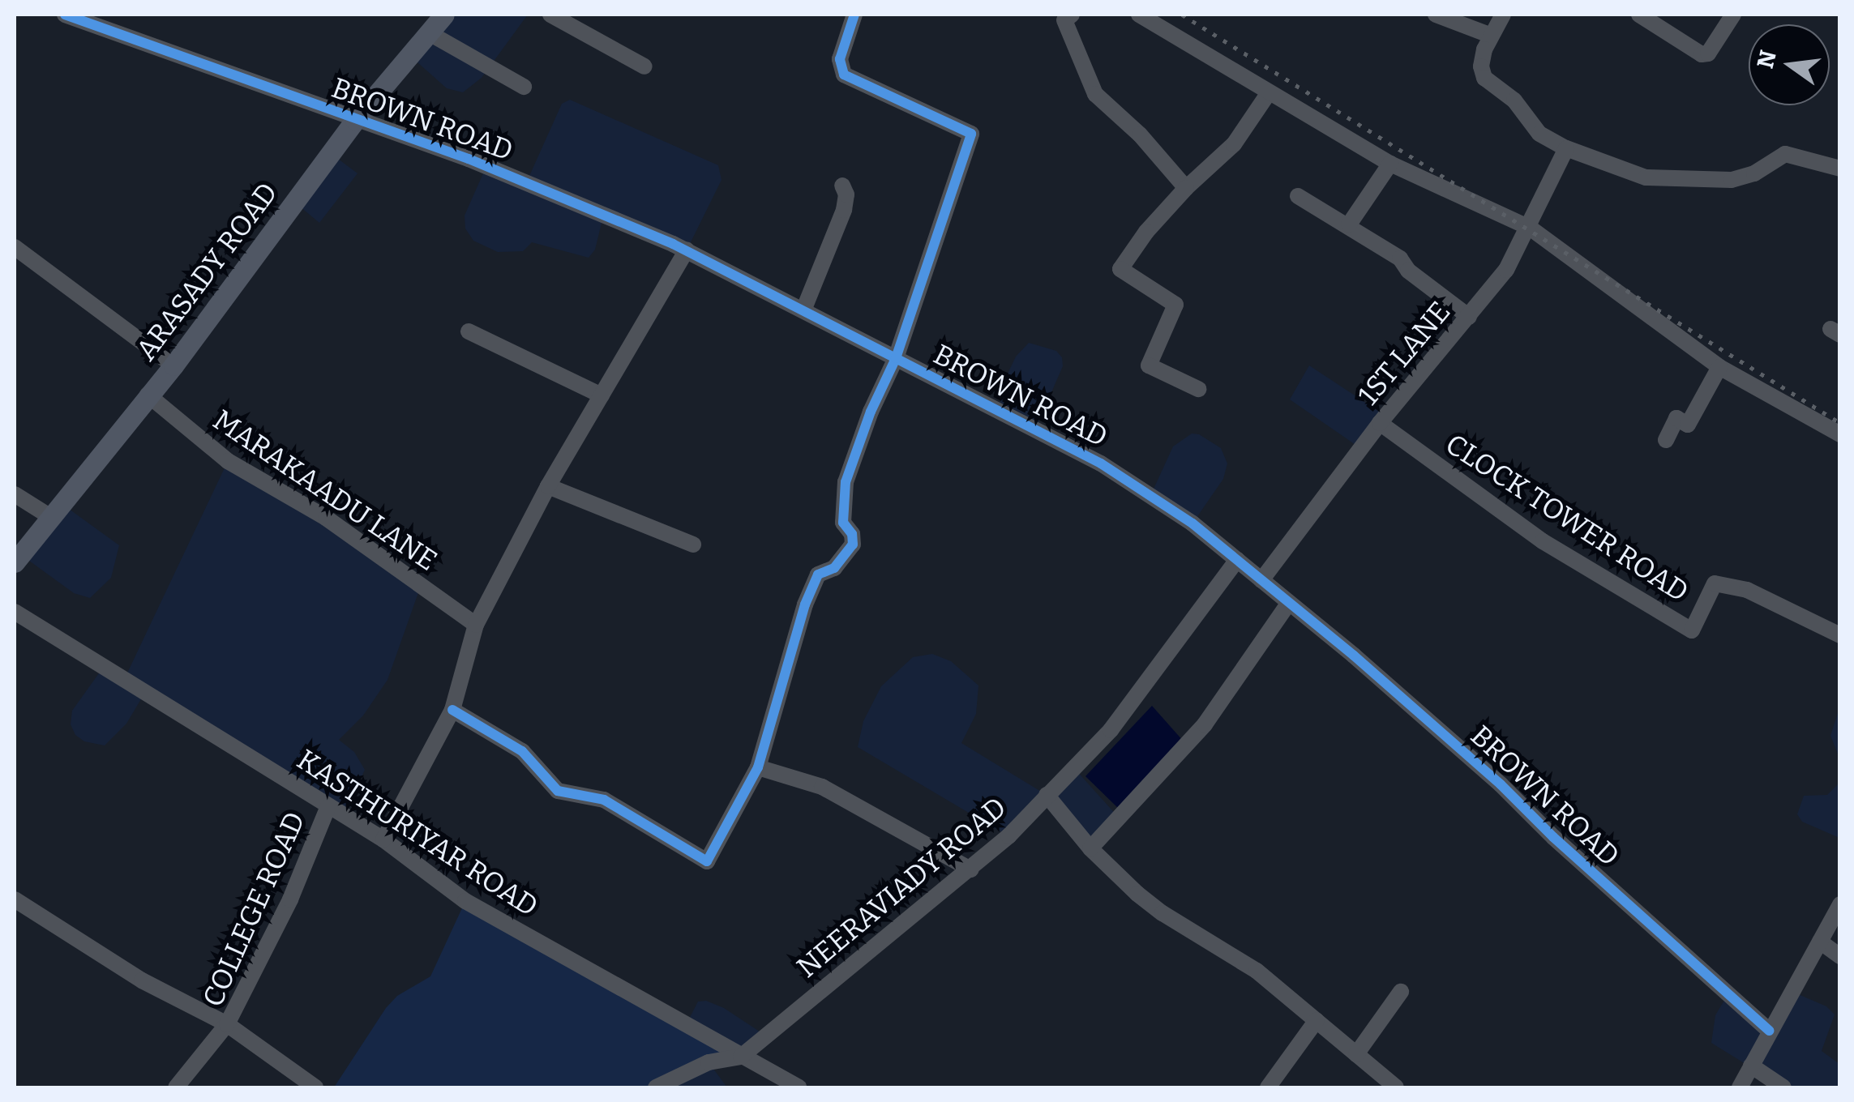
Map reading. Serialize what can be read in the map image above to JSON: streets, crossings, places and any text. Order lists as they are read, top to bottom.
{
  "streets": {
    "main road": ["ARASADY ROAD"],
    "street": [
      "BROWN ROAD",
      "1ST LANE",
      "MARAKAADU LANE",
      "CLOCK TOWER ROAD",
      "KASTHURIYAR ROAD",
      "NEERAVIADY ROAD",
      "COLLEGE ROAD"
    ]
  },
  "crossings": [
    ["BROWN ROAD", "ARASADY ROAD"],
    ["BROWN ROAD", "1ST LANE"],
    ["BROWN ROAD", "NEERAVIADY ROAD"],
    ["ARASADY ROAD", "MARAKAADU LANE"],
    ["1ST LANE", "CLOCK TOWER ROAD"],
    ["KASTHURIYAR ROAD", "NEERAVIADY ROAD"],
    ["KASTHURIYAR ROAD", "COLLEGE ROAD"]
  ],
  "north": "left"
}
